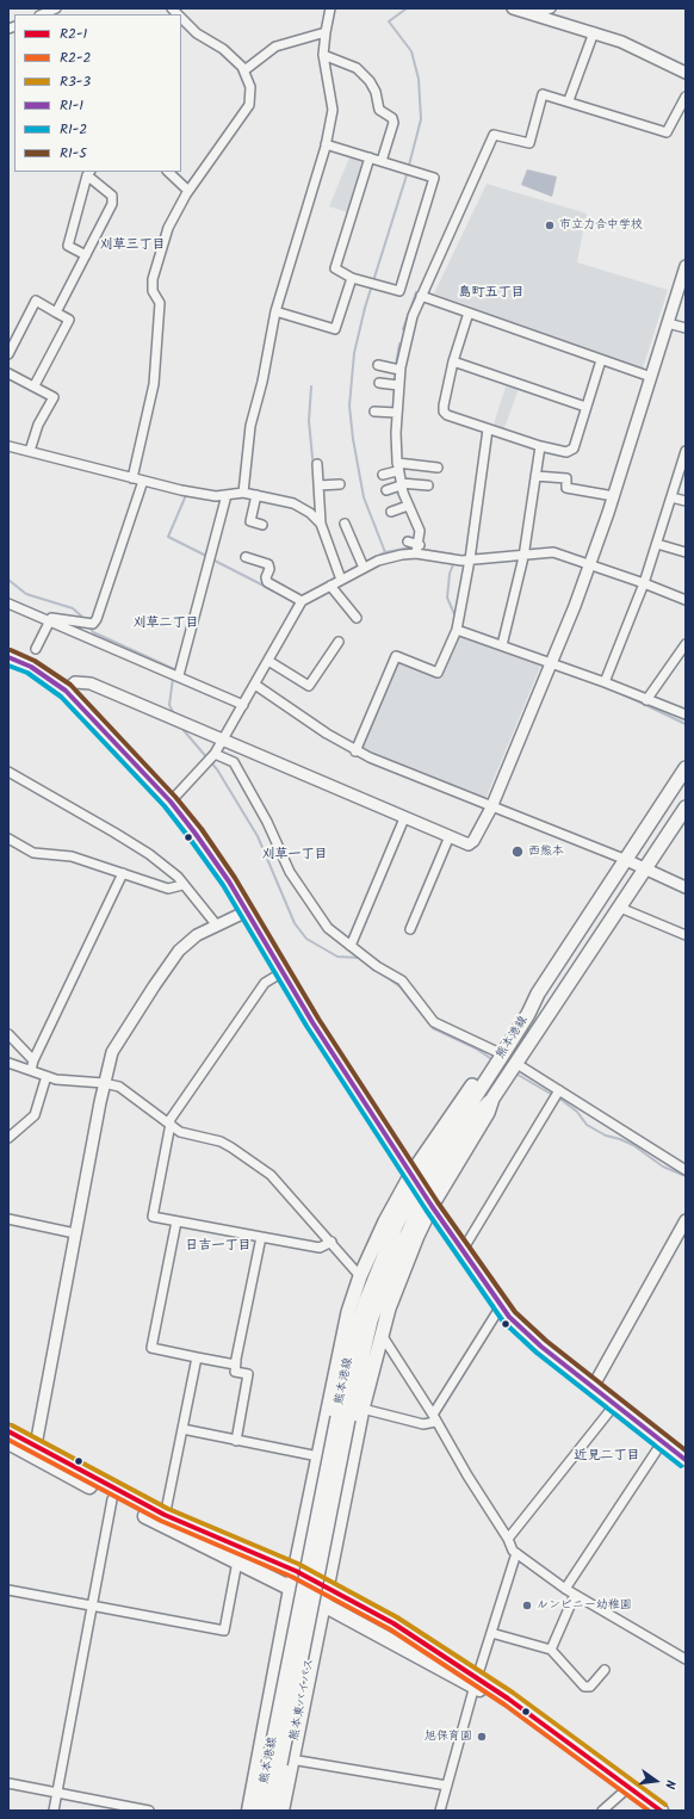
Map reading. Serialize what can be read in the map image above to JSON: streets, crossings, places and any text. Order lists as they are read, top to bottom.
{
  "streets": {
    "highway": ["熊本東バイパス"],
    "main road": ["熊本港線"]
  },
  "crossings": [
    ["熊本港線", "熊本東バイパス"]
  ],
  "districts": [
    "刈草三丁目",
    "島町五丁目",
    "刈草二丁目",
    "刈草一丁目",
    "日吉一丁目",
    "近見二丁目"
  ],
  "places": [
    "市立力合中学校",
    "西熊本",
    "ルンビニー幼稚園",
    "旭保育園"
  ],
  "lines": [
    "transit line R1-5",
    "transit line R1-1",
    "transit line R1-2",
    "transit line R3-3",
    "transit line R2-1",
    "transit line R2-2"
  ],
  "legend": [
    "R2-1",
    "R2-2",
    "R3-3",
    "R1-1",
    "R1-2",
    "R1-5"
  ],
  "north": "right"
}
